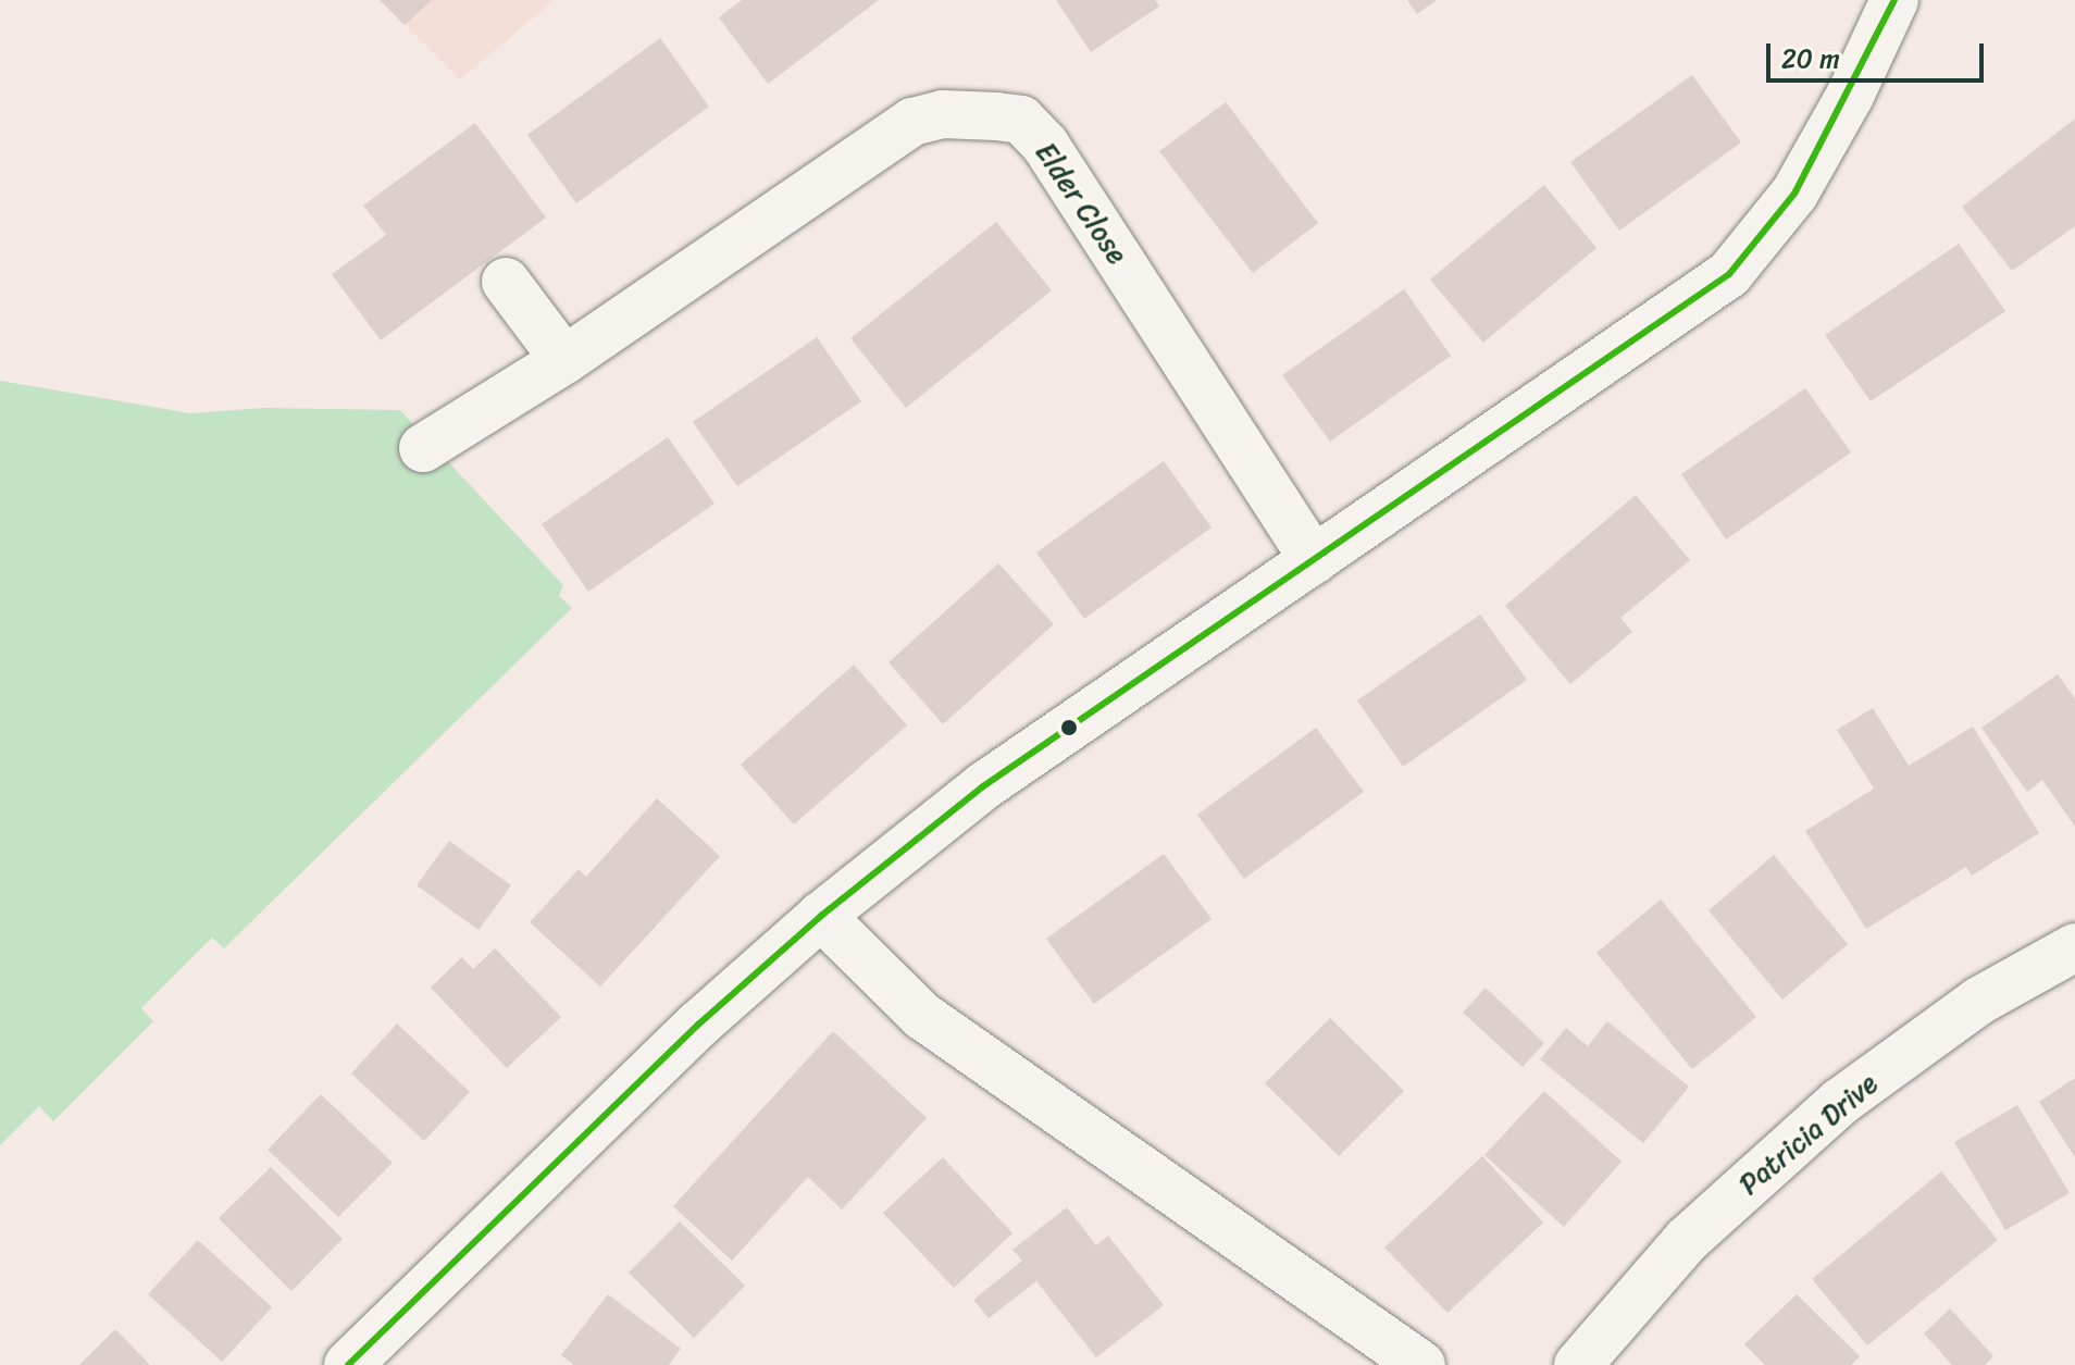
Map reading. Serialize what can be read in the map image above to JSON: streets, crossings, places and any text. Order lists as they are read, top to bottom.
{
  "streets": {
    "street": ["Elder Close", "Patricia Drive"]
  },
  "scale_bar": "20 m"
}
